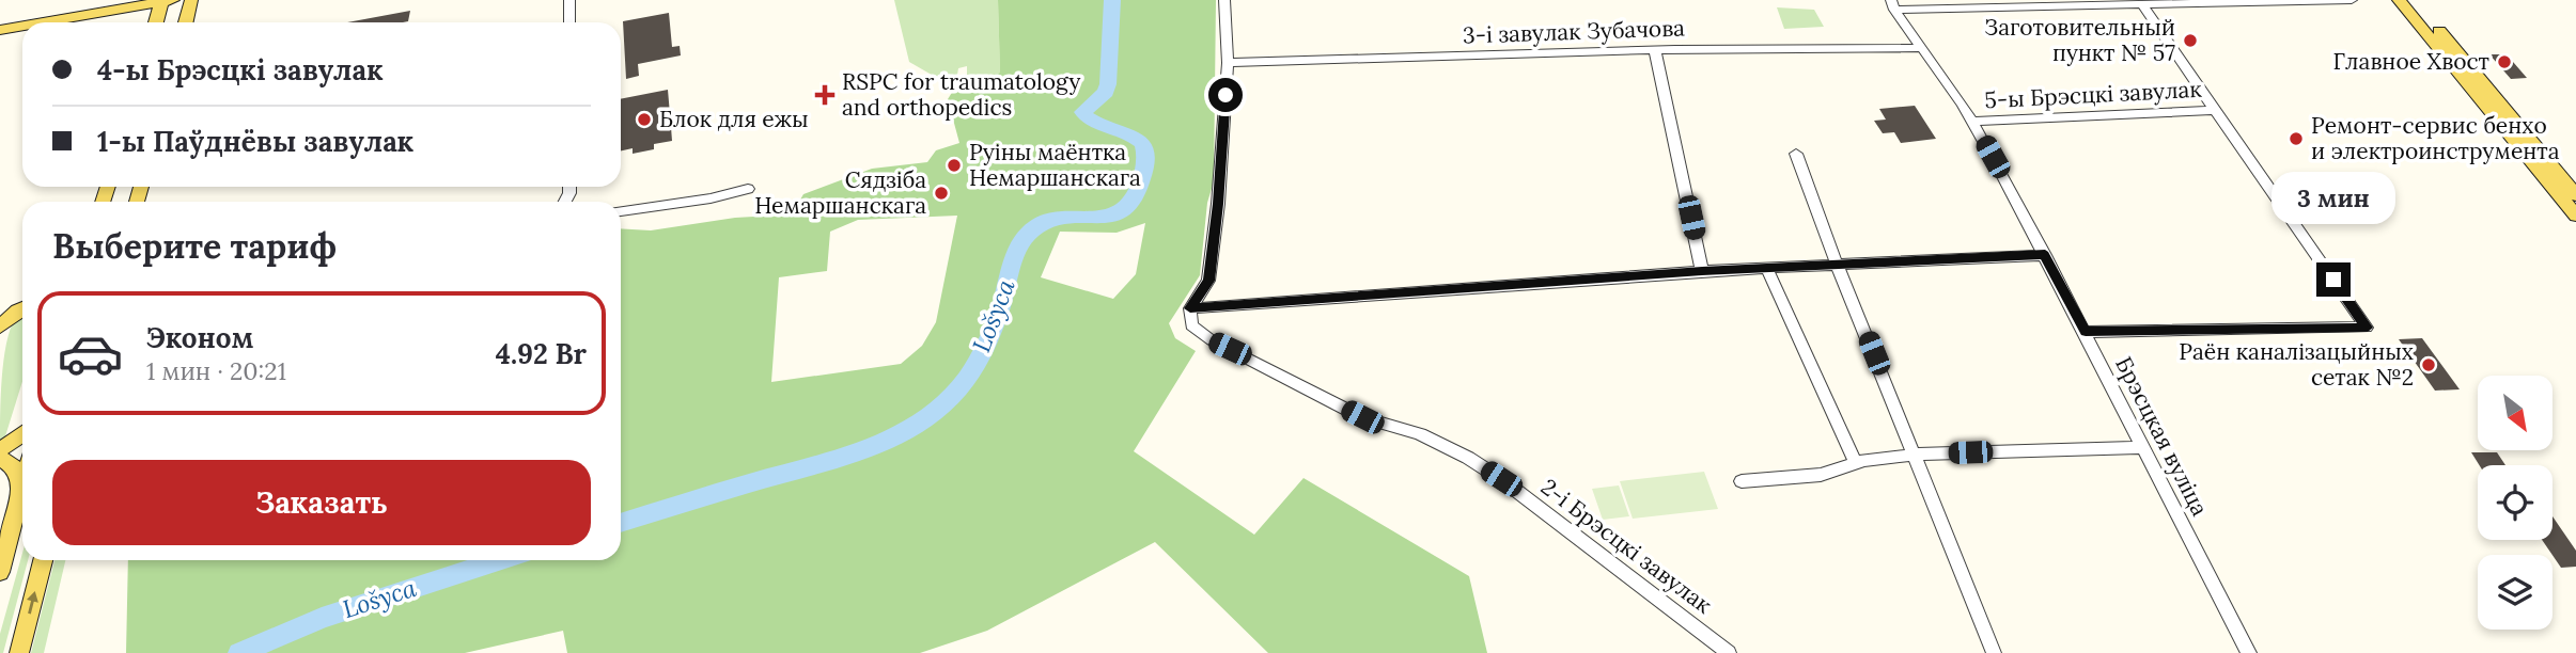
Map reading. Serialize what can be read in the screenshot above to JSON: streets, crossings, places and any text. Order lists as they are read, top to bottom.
{
  "streets": {
    "street": [
      "3-і завулак Зубачова",
      "5-ы Брэсцкі завулак",
      "Брэсцкая вуліца",
      "2-і Брэсцкі завулак"
    ]
  },
  "crossings": [
    ["3-і завулак Зубачова", "Брэсцкая вуліца"],
    ["5-ы Брэсцкі завулак", "Брэсцкая вуліца"]
  ],
  "water": ["Lošyca"],
  "places": {
    "other": [
      "Заготовительный пункт № 57",
      "Главное Хвост",
      "Блок для ежы",
      "Ремонт-сервис бенхо и электроинструмента",
      "Руіны маёнтка Немаршанскага",
      "Сядзіба Немаршанскага",
      "Раён каналізацыйных сетак №2"
    ],
    "health": ["RSPC for traumatology and orthopedics"]
  },
  "north": "bottom right",
  "page": {
    "banner": ["4-ы Брэсцкі завулак", "1-ы Паўднёвы завулак"],
    "bubble": "3 мин",
    "heading": "Выберите тариф",
    "list": [
      {
        "name": "Эконом",
        "note": "1 мин · 20:21",
        "value": "4.92 Br"
      }
    ],
    "buttons": "Заказать"
  }
}
